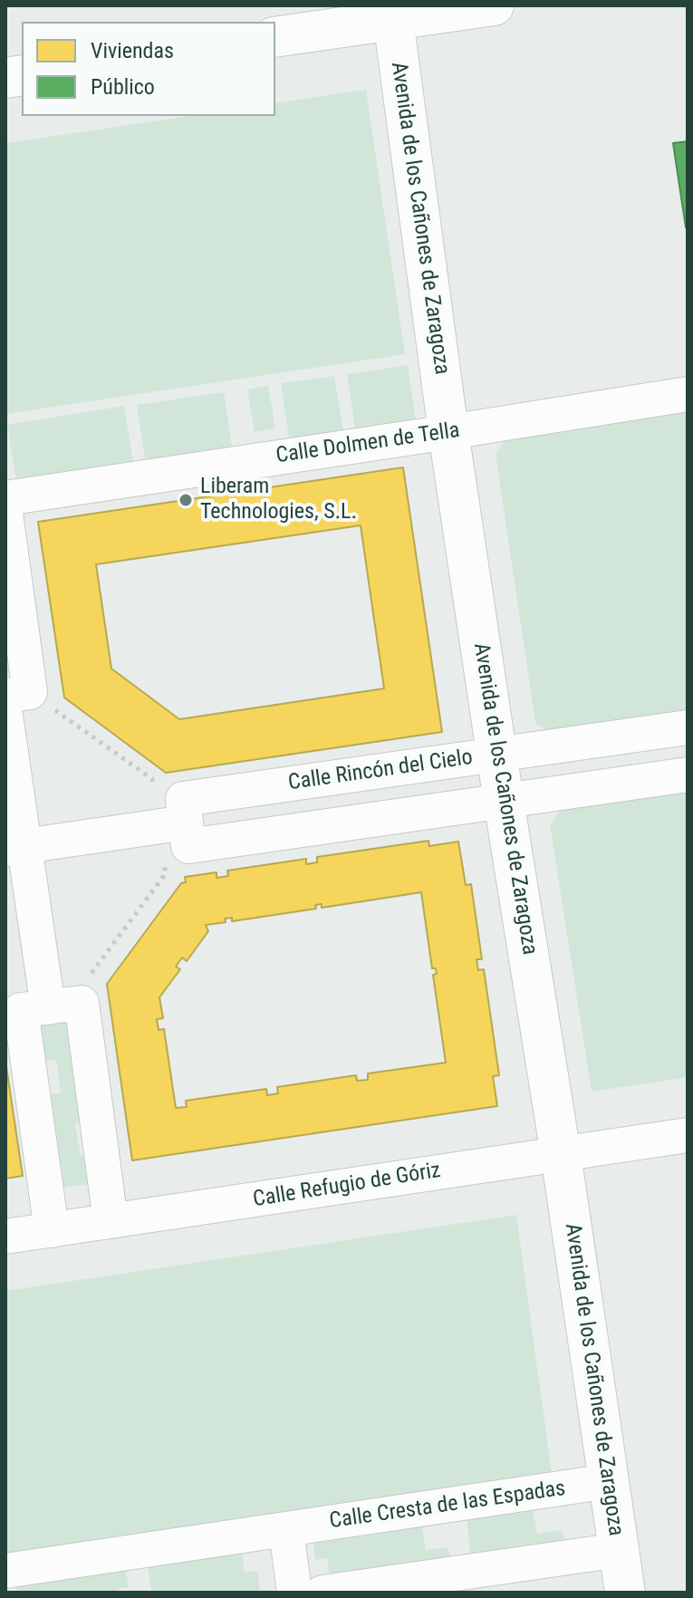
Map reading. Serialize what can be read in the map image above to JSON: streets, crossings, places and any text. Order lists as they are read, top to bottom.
{
  "streets": {
    "street": [
      "Avenida de los Cañones de Zaragoza",
      "Calle Dolmen de Tella",
      "Calle Rincón del Cielo",
      "Calle Refugio de Góriz",
      "Calle Cresta de las Espadas"
    ]
  },
  "crossings": [
    ["Avenida de los Cañones de Zaragoza", "Calle Dolmen de Tella"],
    ["Avenida de los Cañones de Zaragoza", "Calle Rincón del Cielo"],
    ["Avenida de los Cañones de Zaragoza", "Calle Refugio de Góriz"],
    ["Avenida de los Cañones de Zaragoza", "Calle Cresta de las Espadas"]
  ],
  "places": ["Liberam Technologies, S.L."],
  "legend": ["Viviendas", "Público"]
}
